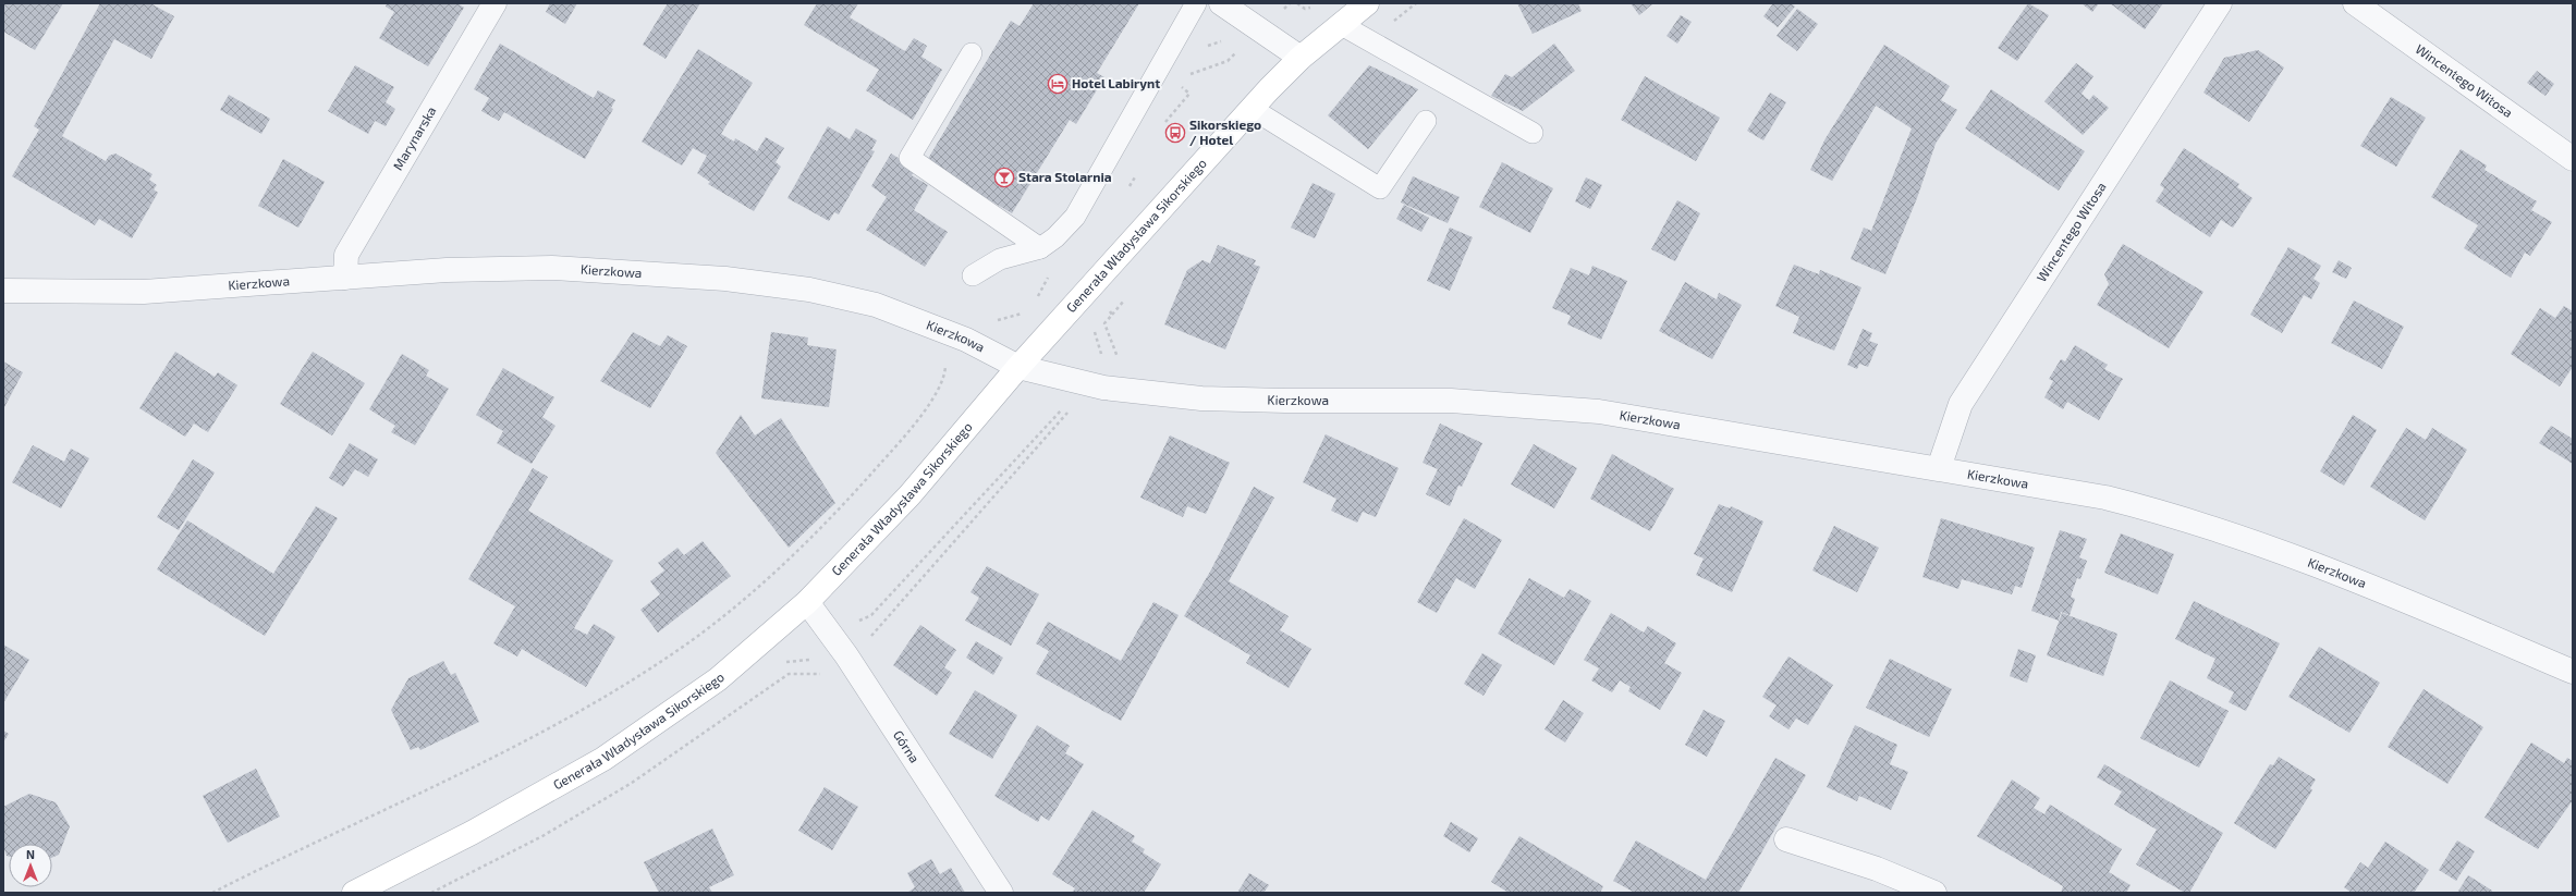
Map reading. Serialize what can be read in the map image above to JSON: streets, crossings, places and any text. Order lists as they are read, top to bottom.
{
  "streets": {
    "street": [
      "Wincentego Witosa",
      "Marynarska",
      "Generała Władysława Sikorskiego",
      "Kierzkowa",
      "Górna"
    ]
  },
  "crossings": [
    ["Wincentego Witosa", "Kierzkowa"],
    ["Marynarska", "Kierzkowa"],
    ["Generała Władysława Sikorskiego", "Kierzkowa"],
    ["Generała Władysława Sikorskiego", "Górna"]
  ],
  "places": {
    "hotel": ["Hotel Labirynt"],
    "bus stop": ["Sikorskiego / Hotel"],
    "bar": ["Stara Stolarnia"]
  },
  "north": "top"
}
